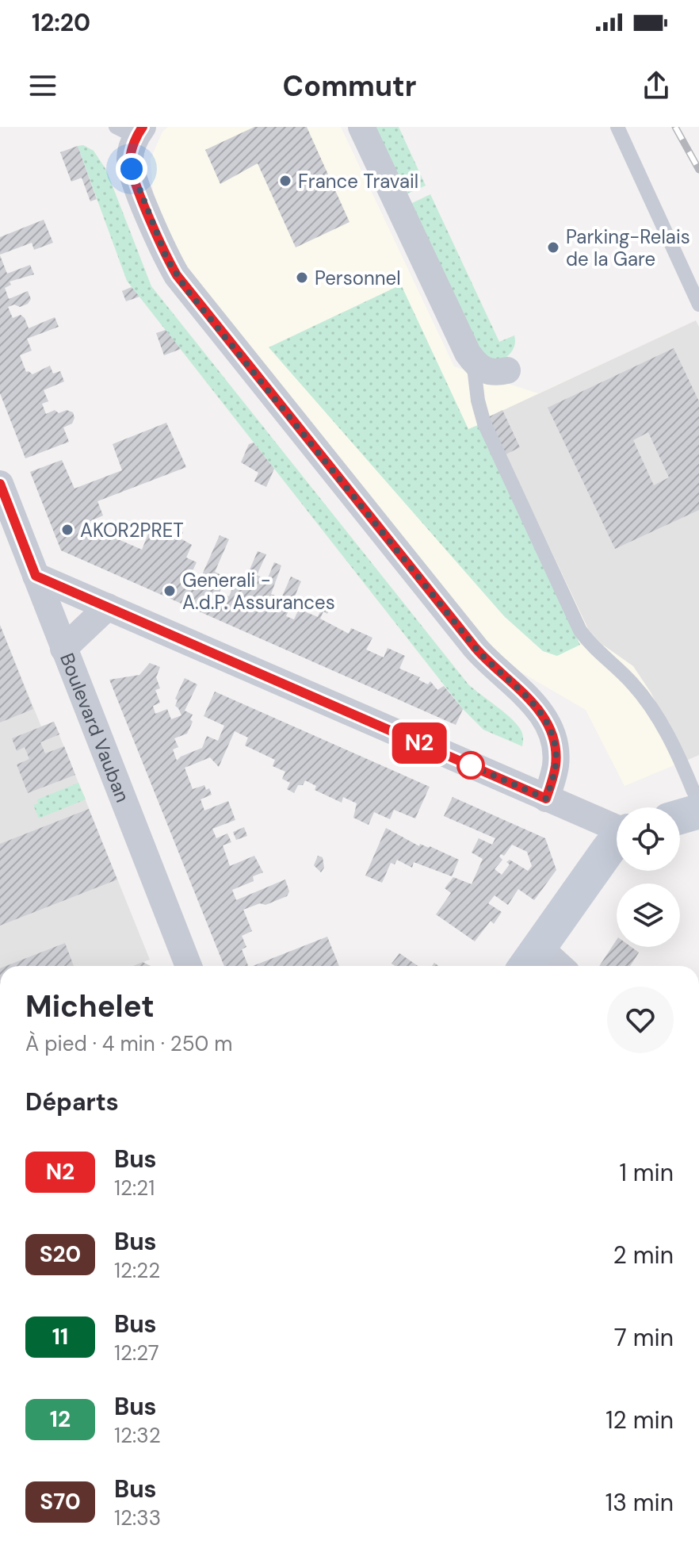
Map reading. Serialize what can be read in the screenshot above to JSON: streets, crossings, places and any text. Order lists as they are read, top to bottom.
{
  "streets": {
    "street": ["Boulevard Vauban"]
  },
  "places": [
    "France Travail",
    "Parking-Relais de la Gare",
    "Personnel",
    "AKOR2PRET",
    "Generali - A.d.P. Assurances"
  ],
  "lines": ["bus line N2"],
  "page": {
    "status": "12:20",
    "header": "Commutr",
    "on_map": "N2",
    "heading": [
      ["Michelet", "À pied · 4 min · 250 m"],
      "Départs"
    ],
    "list": [
      {
        "mark": "N2",
        "name": "Bus",
        "note": "12:21",
        "value": "1 min"
      },
      {
        "mark": "S20",
        "name": "Bus",
        "note": "12:22",
        "value": "2 min"
      },
      {
        "mark": "11",
        "name": "Bus",
        "note": "12:27",
        "value": "7 min"
      },
      {
        "mark": "12",
        "name": "Bus",
        "note": "12:32",
        "value": "12 min"
      },
      {
        "mark": "S70",
        "name": "Bus",
        "note": "12:33",
        "value": "13 min"
      }
    ]
  }
}
